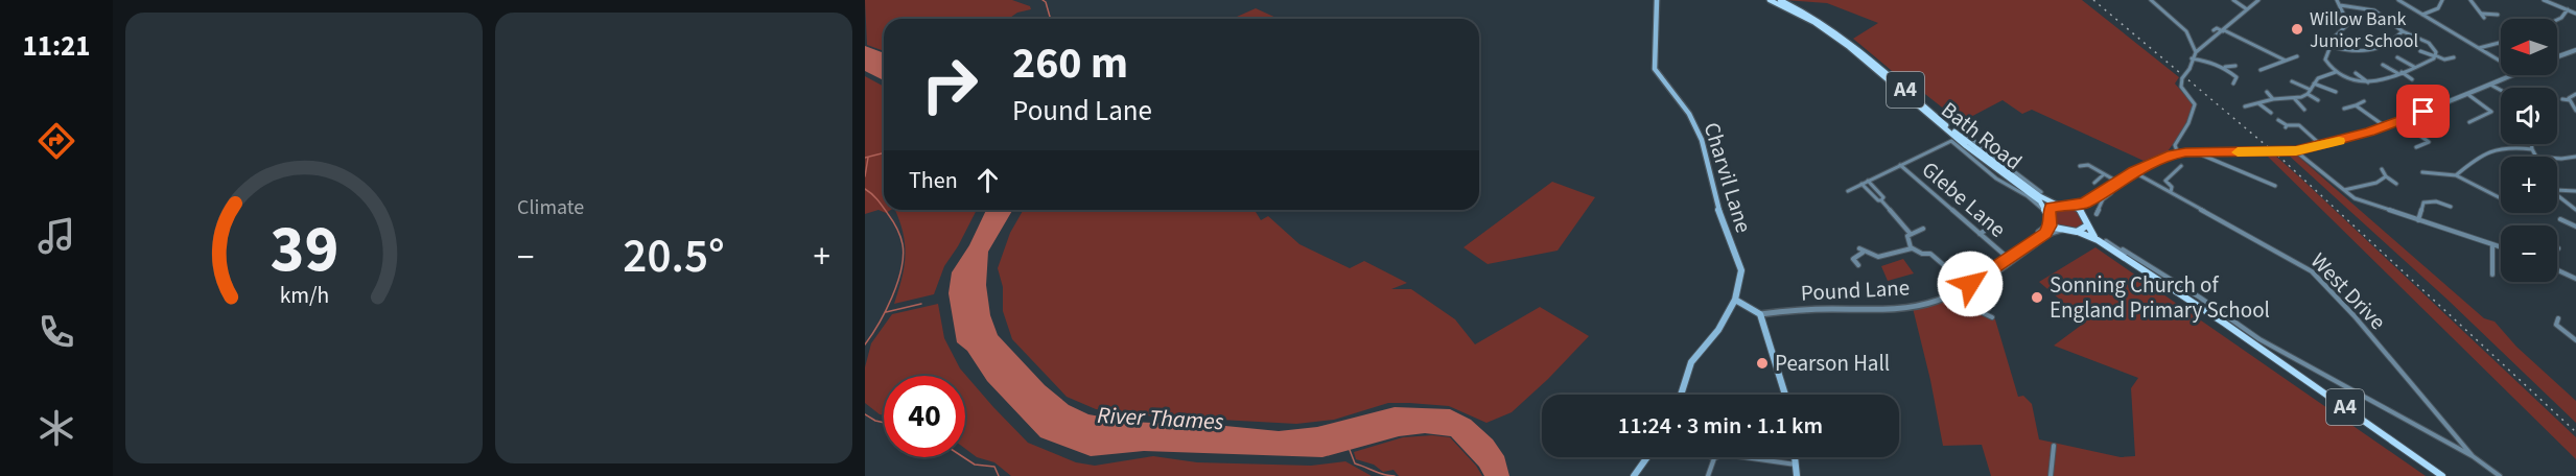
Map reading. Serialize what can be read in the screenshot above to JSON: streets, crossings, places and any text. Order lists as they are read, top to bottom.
{
  "streets": {
    "main road": ["A4", "Bath Road", "Charvil Lane"],
    "street": ["Glebe Lane", "Pound Lane", "West Drive"]
  },
  "crossings": [
    ["A4", "Bath Road"],
    ["A4", "Pound Lane"],
    ["Bath Road", "Pound Lane"],
    ["Glebe Lane", "Pound Lane"]
  ],
  "water": ["River Thames"],
  "places": ["Willow Bank Junior School", "Sonning Church of England Primary School", "Pearson Hall"],
  "north": "left",
  "page": {
    "tabs": "11:21",
    "tile": "Climate",
    "map_buttons": ["+", "−"],
    "turn": ["260 m", "Pound Lane"],
    "then": "Then",
    "heat": ["−", "20.5°", "+"],
    "limit": "40",
    "trip": "11:24 · 3 min · 1.1 km",
    "gauge": ["39", "km/h"]
  }
}
